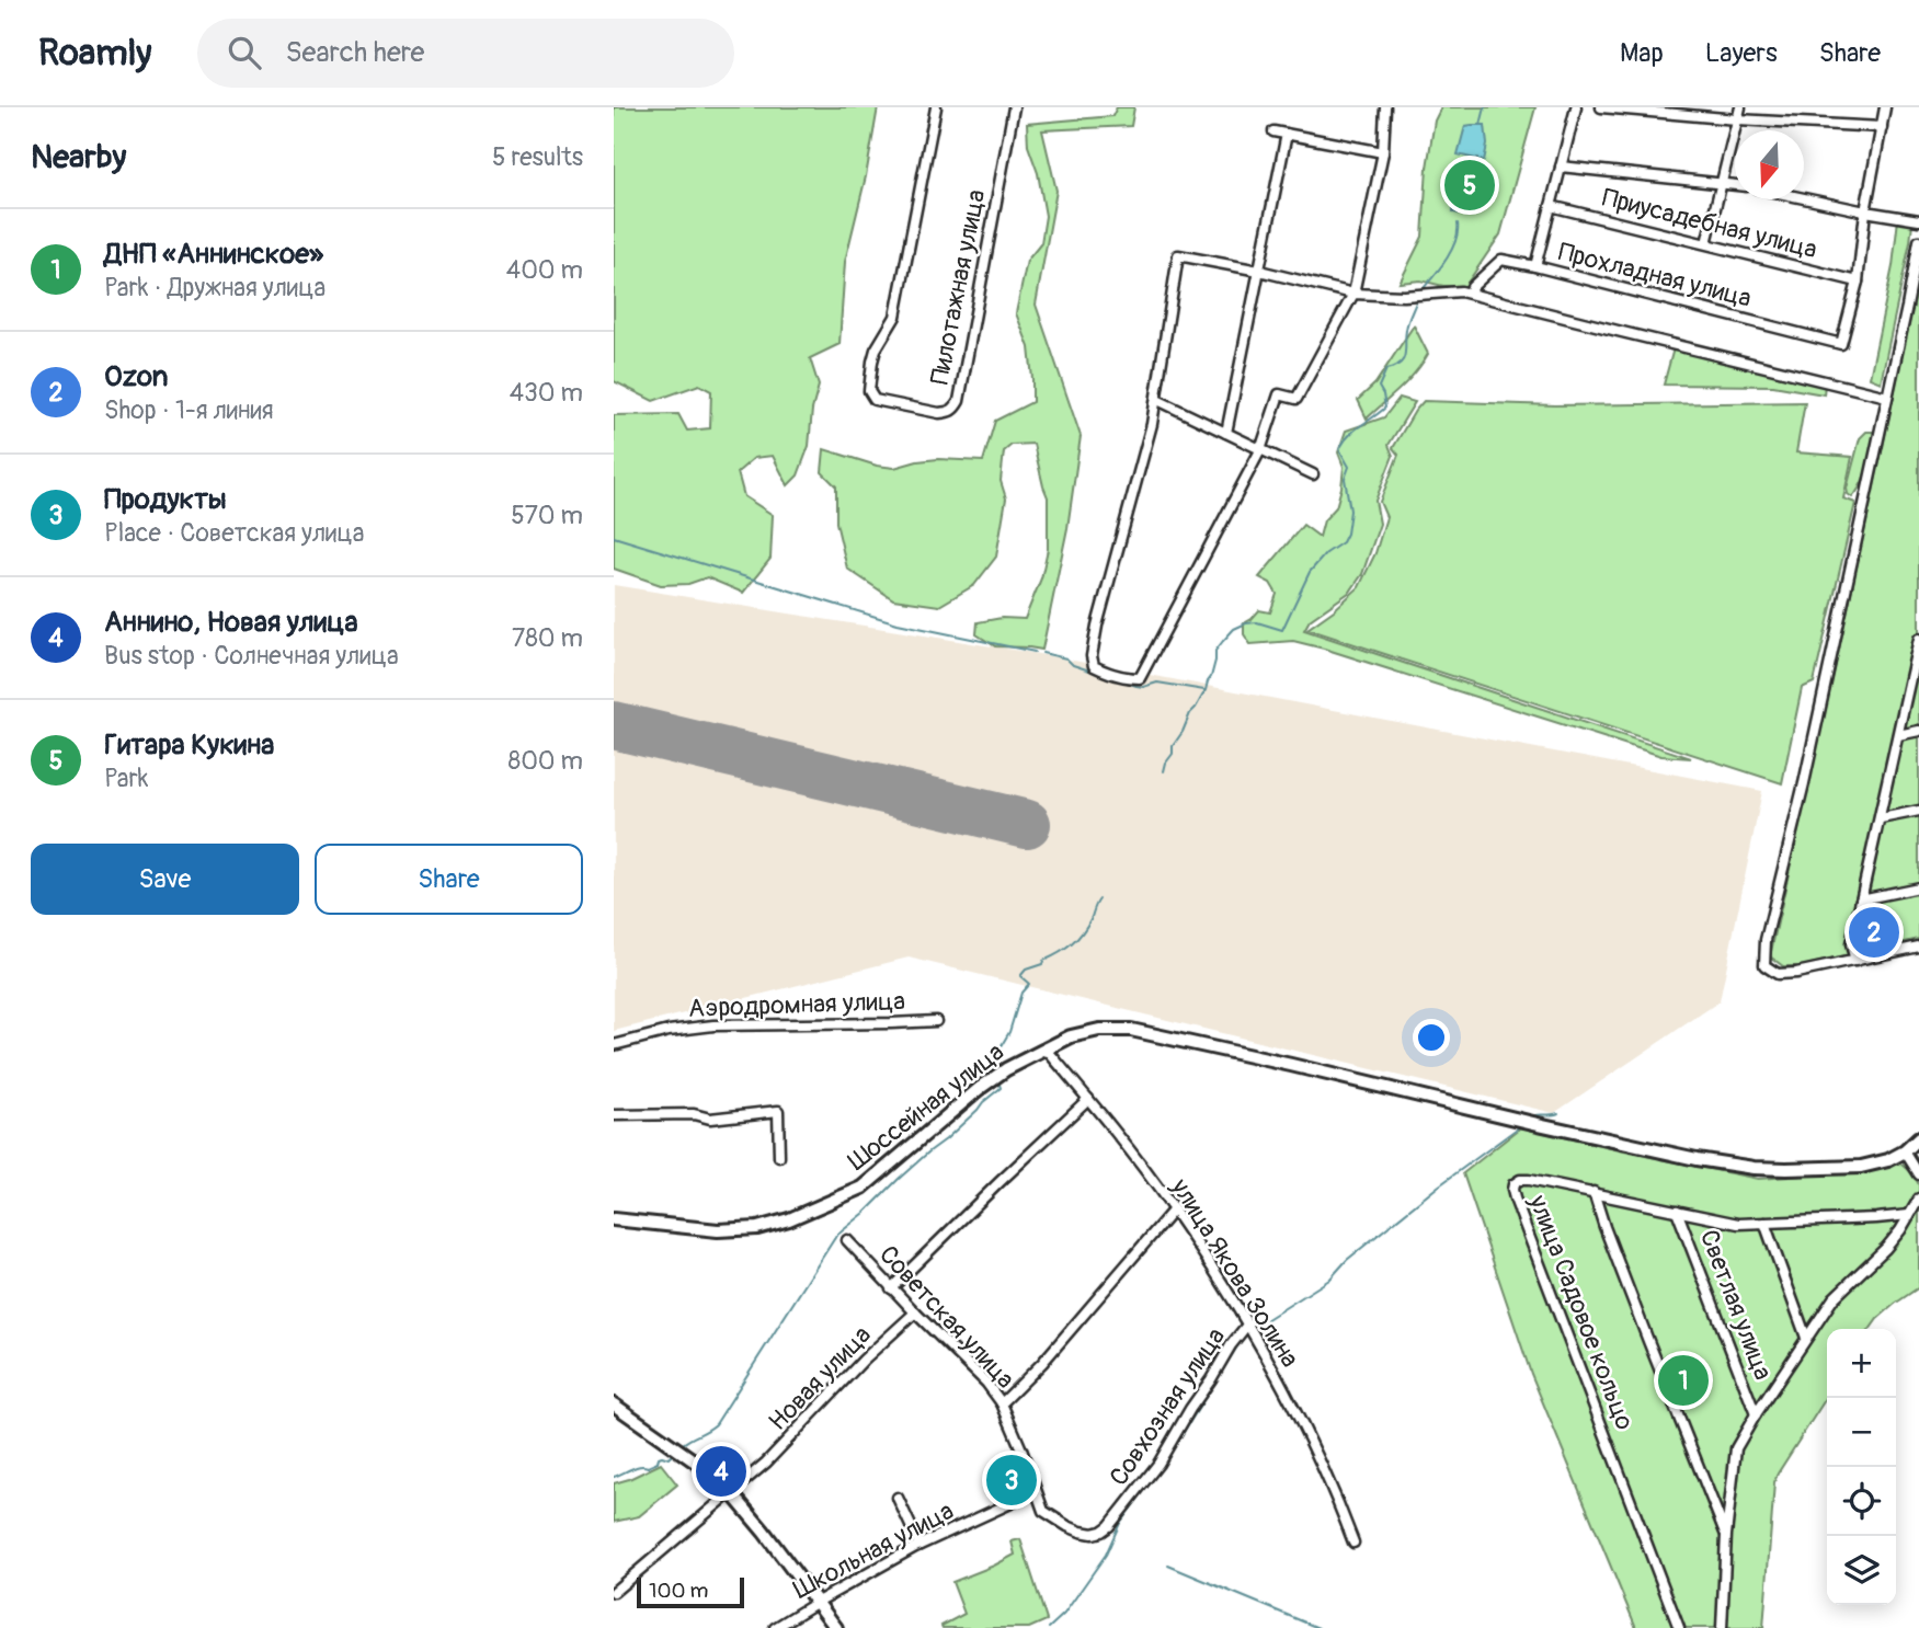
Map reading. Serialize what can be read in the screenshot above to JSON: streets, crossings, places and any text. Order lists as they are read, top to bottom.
{
  "streets": {
    "main road": ["Шоссейная улица"],
    "street": [
      "Приусадебная улица",
      "Прохладная улица",
      "Пилотажная улица",
      "Аэродромная улица",
      "улица Якова Золина",
      "Светлая улица",
      "улица Садовое кольцо",
      "Советская улица",
      "Новая улица",
      "Совхозная улица",
      "Школьная улица"
    ]
  },
  "crossings": [
    ["Приусадебная улица", "Прохладная улица"],
    ["Шоссейная улица", "улица Якова Золина"],
    ["улица Якова Золина", "Совхозная улица"],
    ["Светлая улица", "улица Садовое кольцо"],
    ["Советская улица", "Новая улица"],
    ["Советская улица", "Совхозная улица"],
    ["Советская улица", "Школьная улица"]
  ],
  "scale_bar": "100 m",
  "north": "bottom",
  "page": {
    "header": "Roamly",
    "search": "Search here",
    "nav": ["Map", "Layers", "Share"],
    "heading": ["Nearby", "5 results"],
    "pins": [
      "5",
      "2",
      "1",
      "4",
      "3"
    ],
    "list": [
      {
        "mark": "1",
        "name": "ДНП «Аннинское»",
        "note": "Park · Дружная улица",
        "value": "400 m"
      },
      {
        "mark": "2",
        "name": "Ozon",
        "note": "Shop · 1-я линия",
        "value": "430 m"
      },
      {
        "mark": "3",
        "name": "Продукты",
        "note": "Place · Советская улица",
        "value": "570 m"
      },
      {
        "mark": "4",
        "name": "Аннино, Новая улица",
        "note": "Bus stop · Солнечная улица",
        "value": "780 m"
      },
      {
        "mark": "5",
        "name": "Гитара Кукина",
        "note": "Park",
        "value": "800 m"
      }
    ],
    "buttons": ["Save", "Share"],
    "map_buttons": ["+", "−"],
    "scale": "100 m"
  }
}
